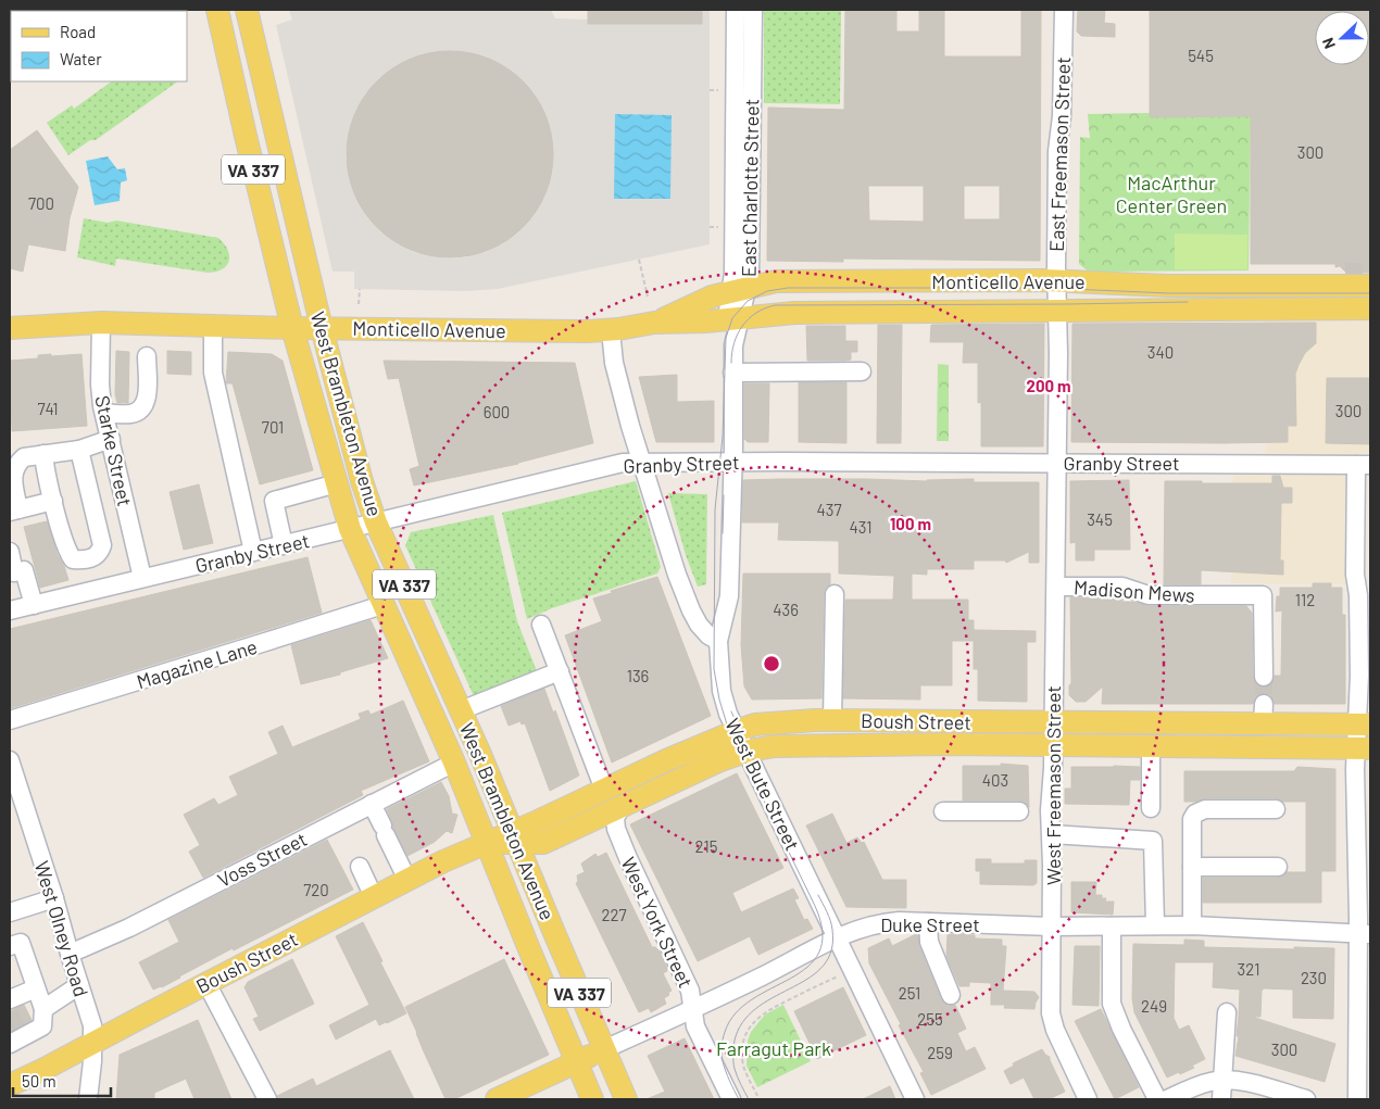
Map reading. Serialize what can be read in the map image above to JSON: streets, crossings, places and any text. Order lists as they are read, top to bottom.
{
  "streets": {
    "main road": [
      "VA 337",
      "Monticello Avenue",
      "West Brambleton Avenue",
      "Boush Street",
      "Duke Street"
    ],
    "street": [
      "East Freemason Street",
      "East Charlotte Street",
      "Starke Street",
      "Granby Street",
      "Madison Mews",
      "Magazine Lane",
      "West Bute Street",
      "West Freemason Street",
      "Voss Street",
      "West York Street",
      "West Olney Road"
    ]
  },
  "crossings": [
    ["East Freemason Street", "Monticello Avenue"],
    ["East Freemason Street", "Granby Street"],
    ["East Freemason Street", "West Freemason Street"],
    ["East Charlotte Street", "Monticello Avenue"],
    ["East Charlotte Street", "Granby Street"],
    ["East Charlotte Street", "West Bute Street"],
    ["Monticello Avenue", "West Brambleton Avenue"],
    ["Monticello Avenue", "Starke Street"],
    ["West Brambleton Avenue", "Granby Street"],
    ["West Brambleton Avenue", "Magazine Lane"],
    ["West Brambleton Avenue", "Boush Street"],
    ["West Brambleton Avenue", "Voss Street"],
    ["West Brambleton Avenue", "Duke Street"],
    ["Starke Street", "Granby Street"],
    ["Granby Street", "West Bute Street"],
    ["Granby Street", "West Freemason Street"],
    ["Madison Mews", "West Freemason Street"],
    ["Boush Street", "West Bute Street"],
    ["Boush Street", "West Freemason Street"],
    ["Boush Street", "West York Street"],
    ["Boush Street", "West Olney Road"],
    ["West Bute Street", "Duke Street"],
    ["West Freemason Street", "Duke Street"],
    ["Voss Street", "West Olney Road"],
    ["West York Street", "Duke Street"]
  ],
  "parks": ["MacArthur Center Green", "Farragut Park"],
  "house_numbers": [
    "545",
    "300",
    "700",
    "340",
    "741",
    "300",
    "600",
    "701",
    "437",
    "345",
    "431",
    "112",
    "436",
    "136",
    "403",
    "215",
    "720",
    "227",
    "321",
    "230",
    "251",
    "249",
    "255",
    "300",
    "259"
  ],
  "legend": ["Road", "Water"],
  "scale_bar": "50 m",
  "north": "left",
  "rings": ["200 m", "100 m"]
}
